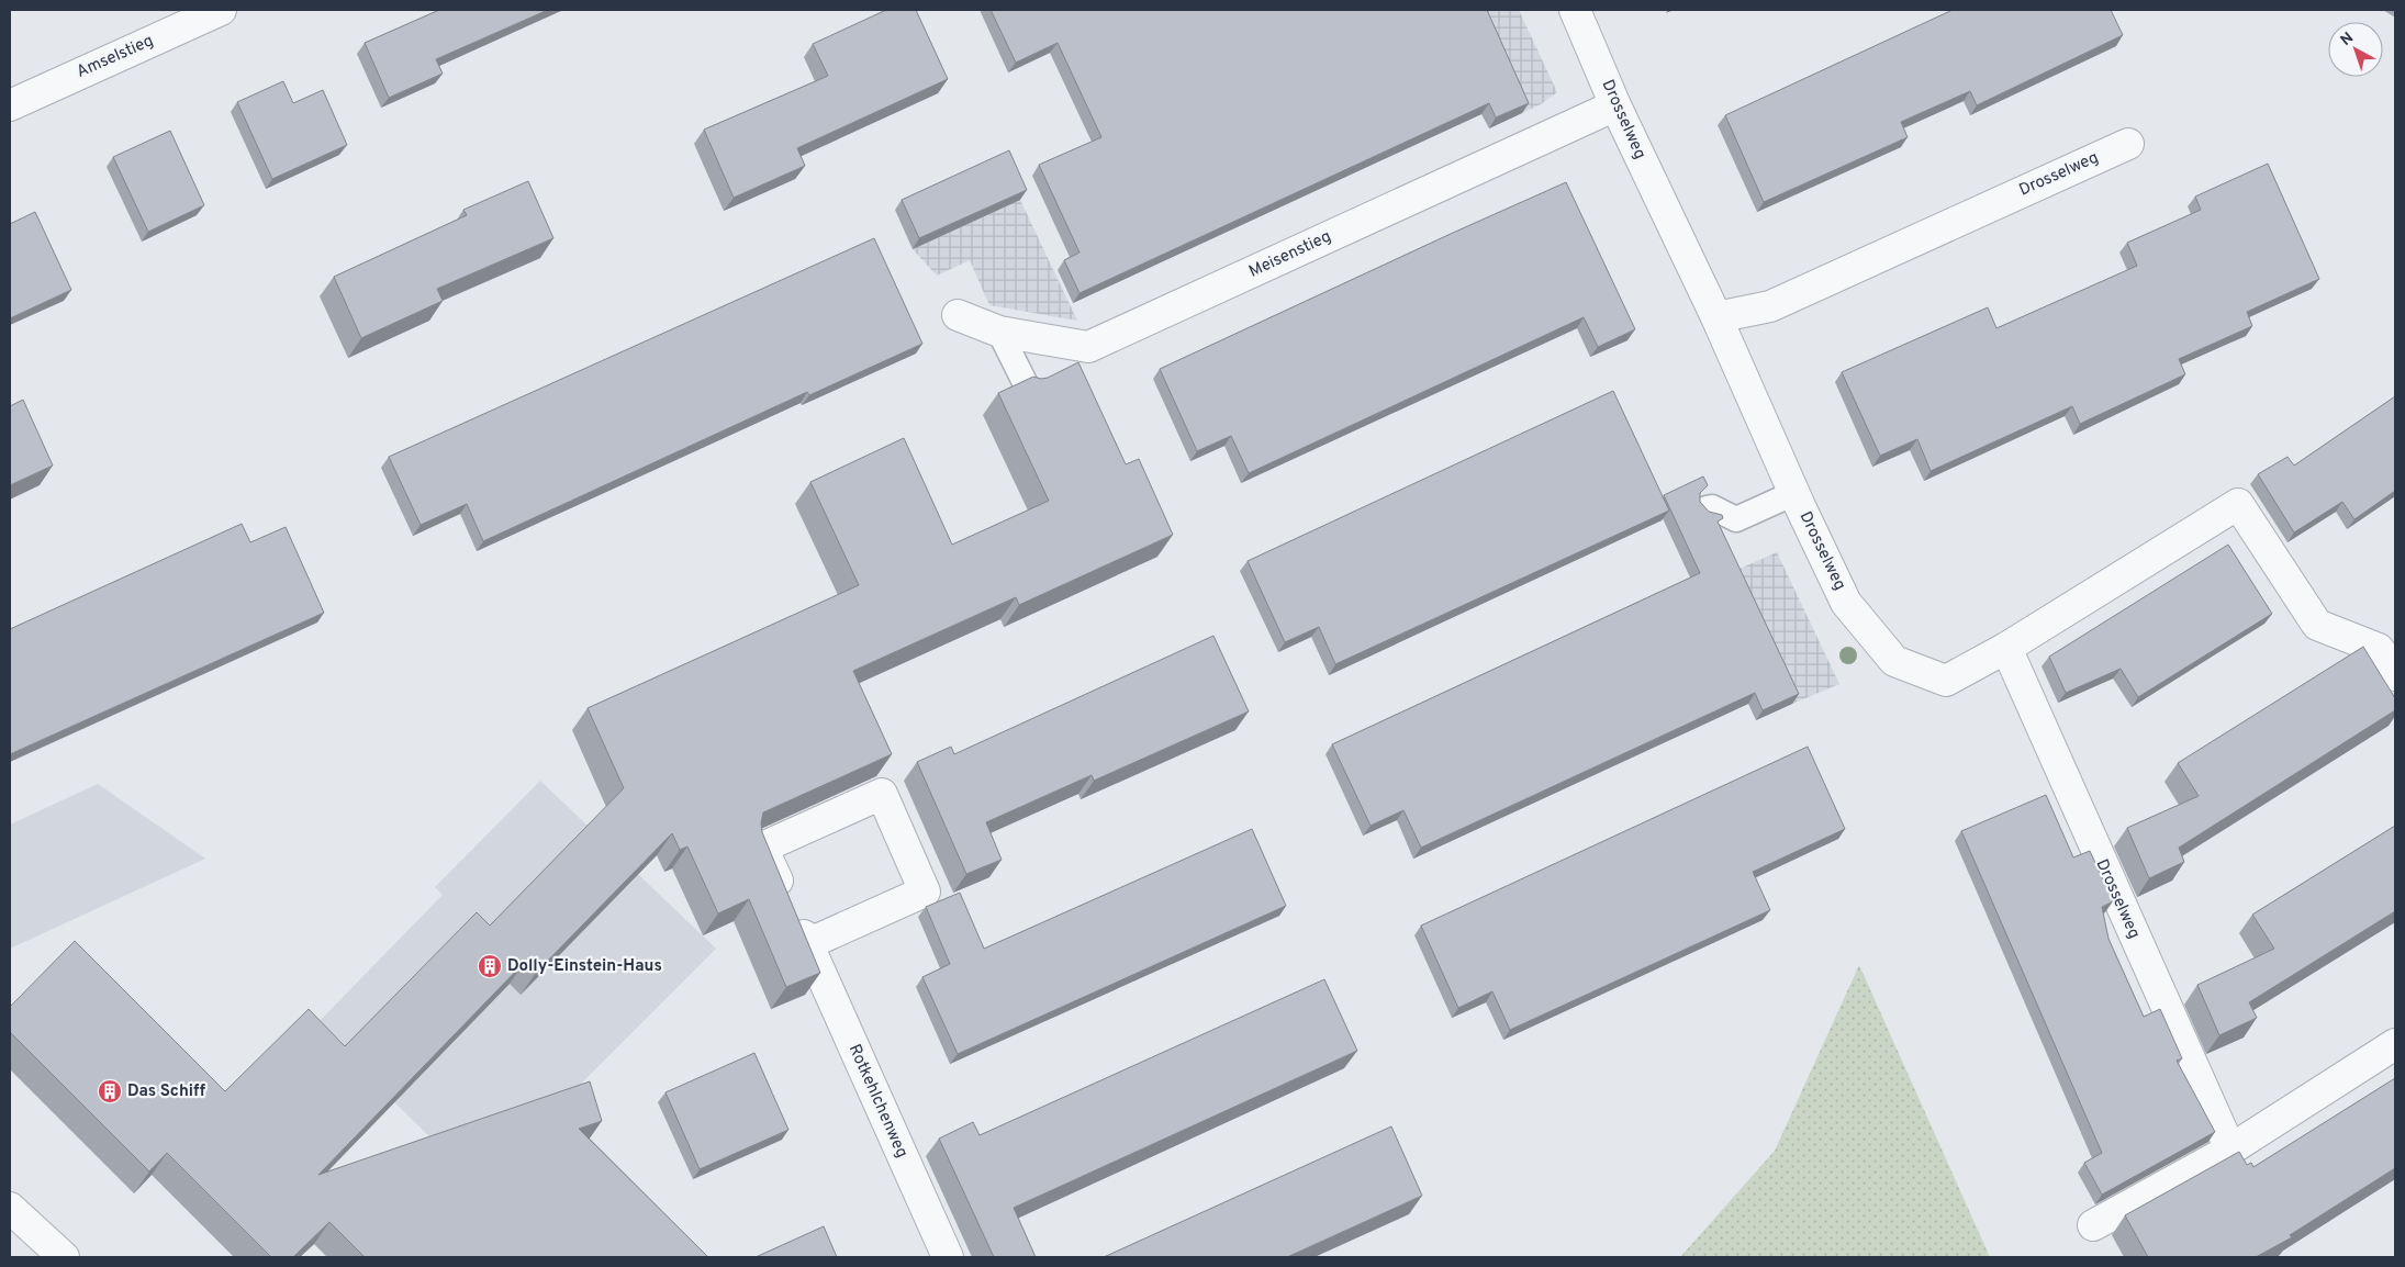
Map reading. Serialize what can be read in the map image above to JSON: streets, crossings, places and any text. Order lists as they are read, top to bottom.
{
  "streets": {
    "street": [
      "Amselstieg",
      "Drosselweg",
      "Meisenstieg",
      "Rotkehlchenweg"
    ]
  },
  "crossings": [
    ["Drosselweg", "Meisenstieg"]
  ],
  "places": {
    "building": ["Dolly-Einstein-Haus", "Das Schiff"]
  },
  "north": "top left"
}
